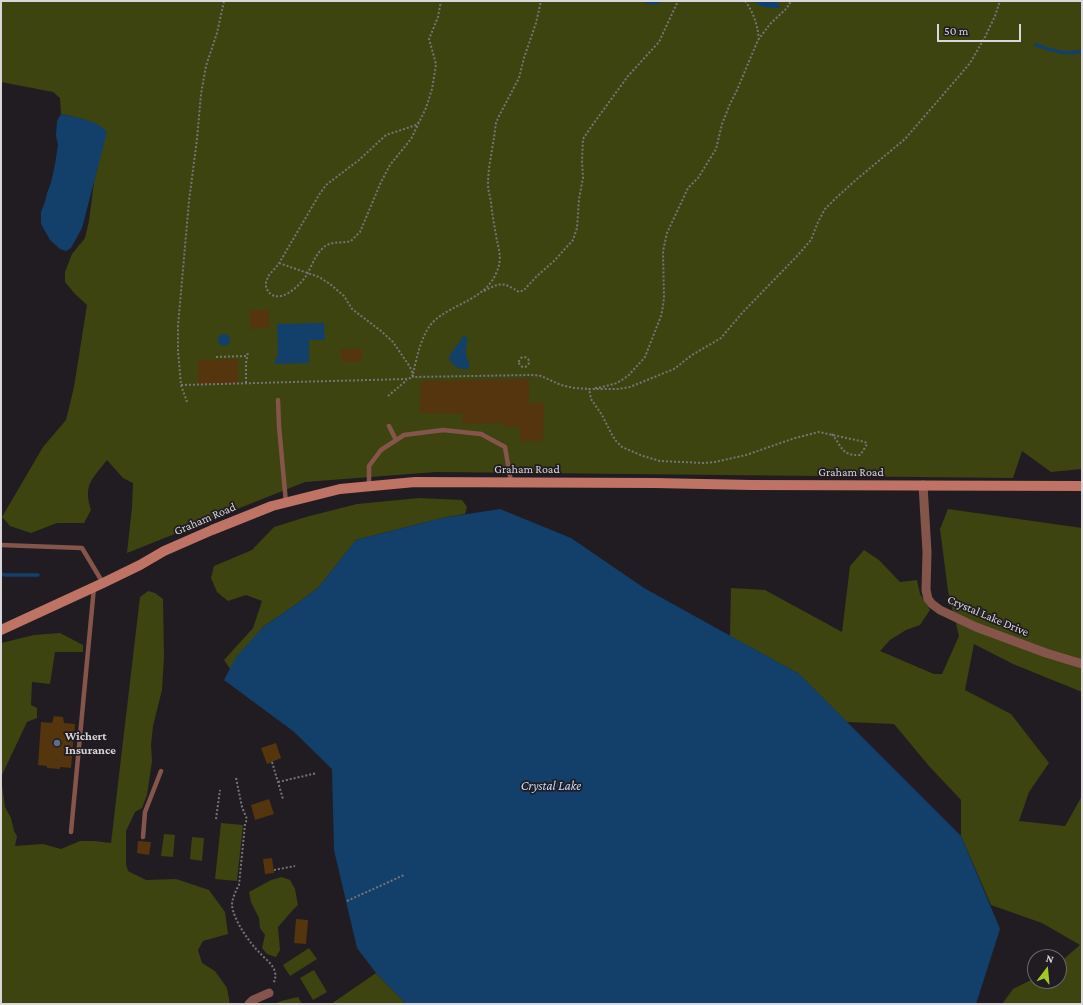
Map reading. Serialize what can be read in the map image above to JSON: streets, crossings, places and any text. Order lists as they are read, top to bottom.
{
  "streets": {
    "main road": ["Graham Road"],
    "street": ["Crystal Lake Drive"]
  },
  "crossings": [
    ["Graham Road", "Crystal Lake Drive"]
  ],
  "water": ["Crystal Lake"],
  "places": ["Wichert Insurance"],
  "scale_bar": "50 m",
  "north": "top"
}
